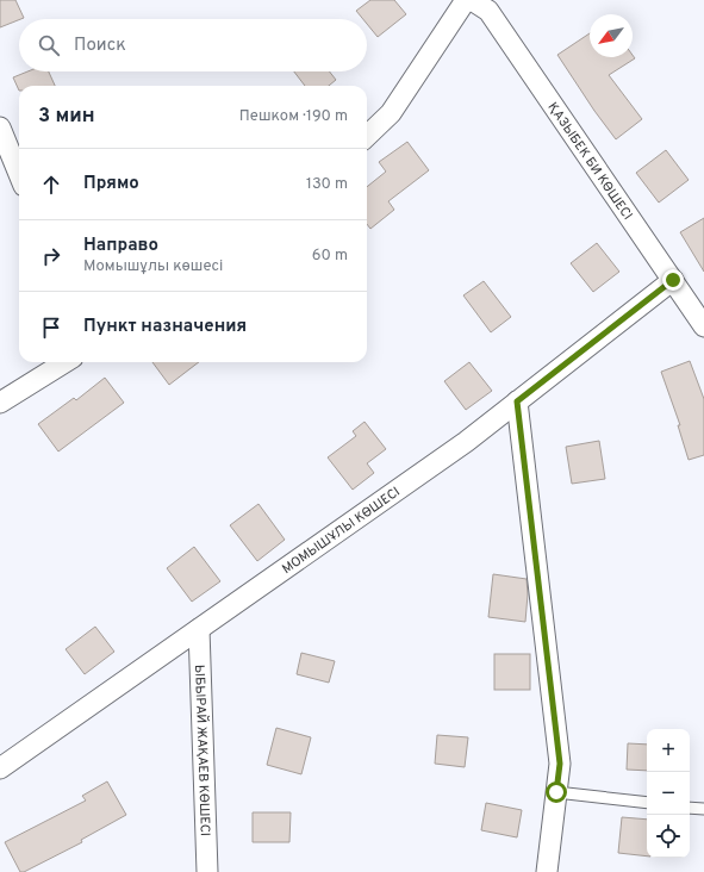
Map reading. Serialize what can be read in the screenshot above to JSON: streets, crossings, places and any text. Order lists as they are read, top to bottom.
{
  "streets": {
    "street": ["ҚАЗЫБЕК БИ КӨШЕСІ", "МОМЫШҰЛЫ КӨШЕСІ", "ЫБЫРАЙ ЖАҚАЕВ КӨШЕСІ"]
  },
  "crossings": [
    ["ҚАЗЫБЕК БИ КӨШЕСІ", "МОМЫШҰЛЫ КӨШЕСІ"],
    ["МОМЫШҰЛЫ КӨШЕСІ", "ЫБЫРАЙ ЖАҚАЕВ КӨШЕСІ"]
  ],
  "north": "bottom left",
  "page": {
    "search": "Поиск",
    "heading": ["3 мин", "Пешком · 190 m"],
    "list": [
      ["Прямо", "130 m"],
      ["Направо", "Момышұлы көшесі", "60 m"],
      "Пункт назначения"
    ],
    "map_buttons": ["+", "−"]
  }
}
